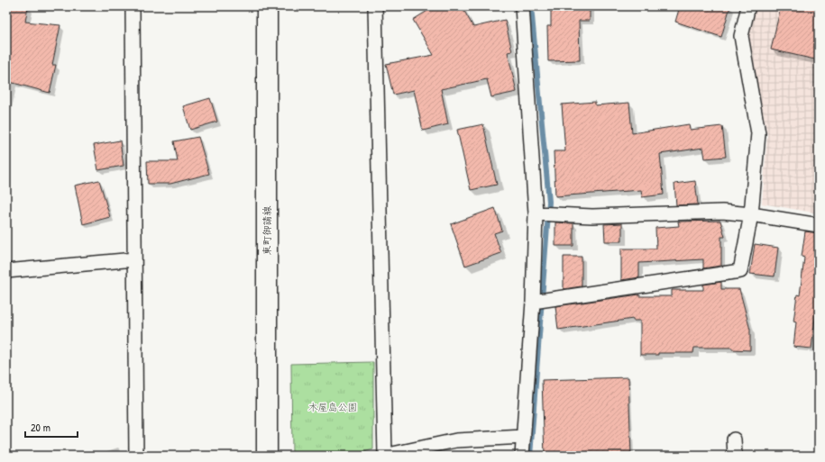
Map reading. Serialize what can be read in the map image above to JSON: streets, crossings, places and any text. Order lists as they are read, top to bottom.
{
  "streets": {
    "street": ["東町御請線"]
  },
  "parks": ["木屋島公園"],
  "scale_bar": "20 m"
}
